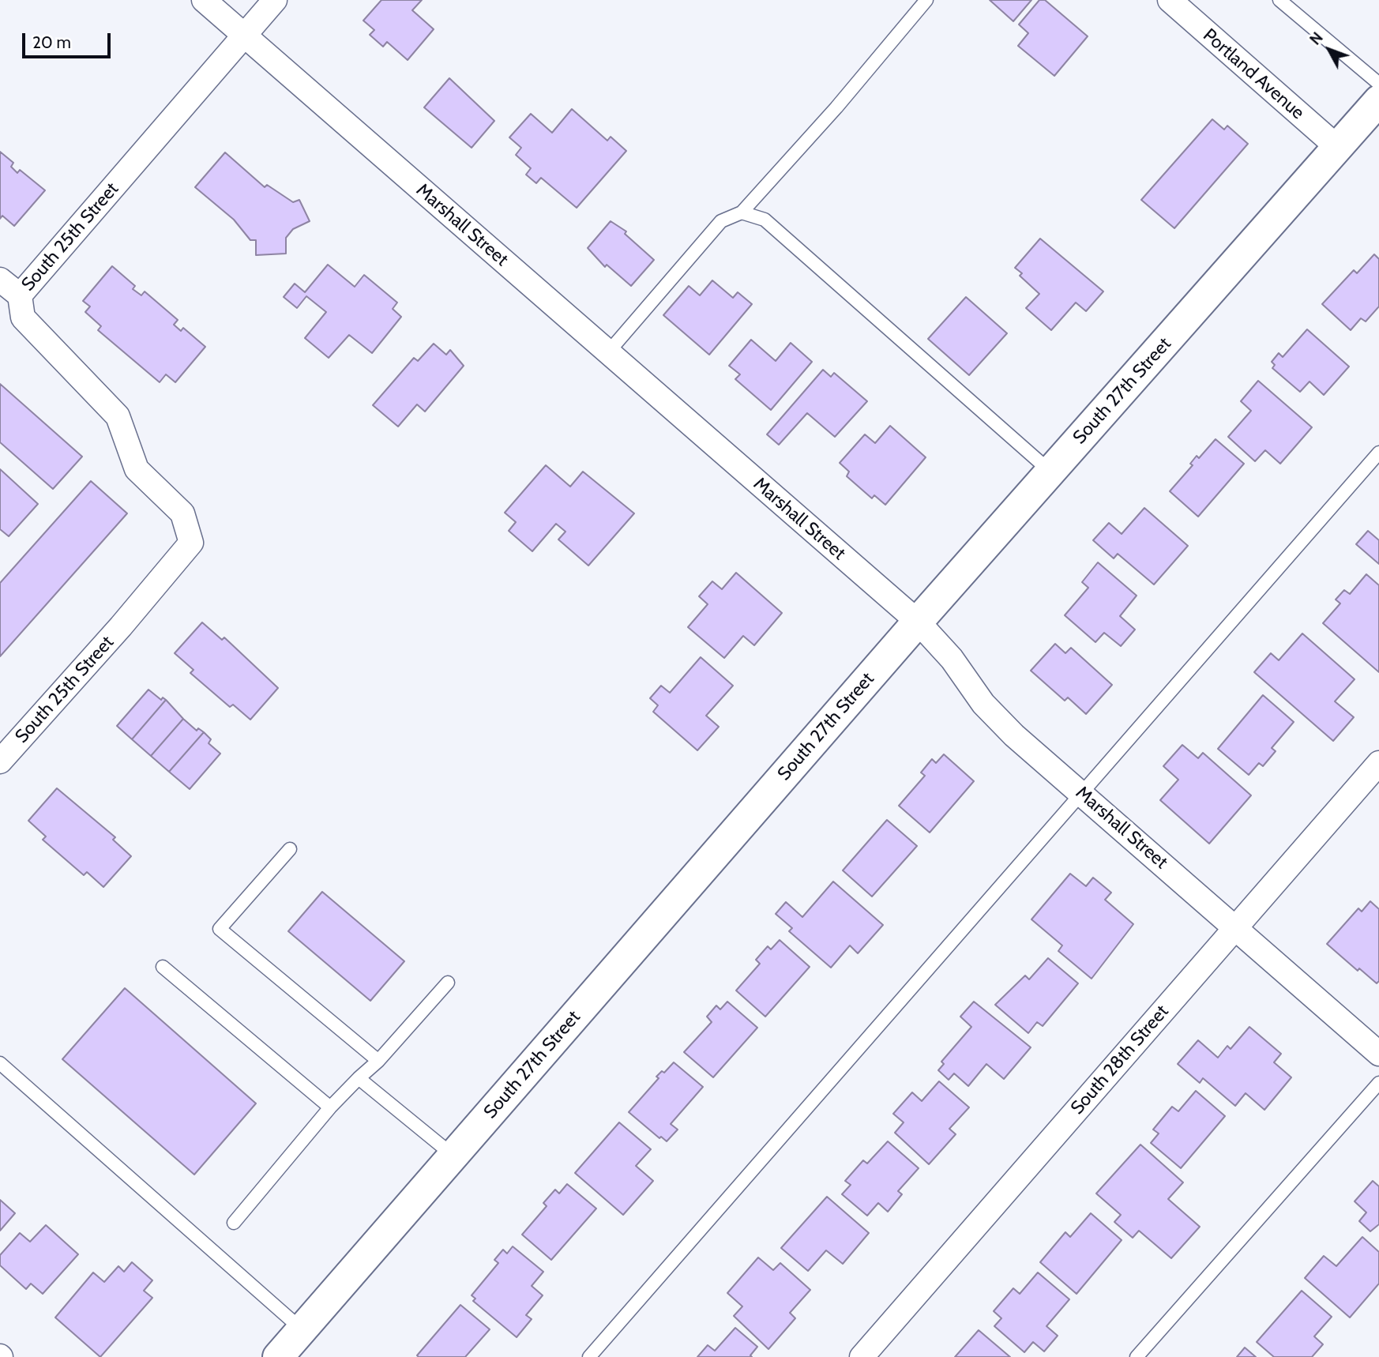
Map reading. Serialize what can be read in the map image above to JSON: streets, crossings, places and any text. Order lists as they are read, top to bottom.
{
  "streets": {
    "main road": ["South 27th Street"],
    "street": [
      "Portland Avenue",
      "Marshall Street",
      "South 25th Street",
      "South 28th Street"
    ]
  },
  "crossings": [
    ["Portland Avenue", "South 27th Street"],
    ["Marshall Street", "South 25th Street"],
    ["Marshall Street", "South 27th Street"],
    ["Marshall Street", "South 28th Street"]
  ],
  "scale_bar": "20 m",
  "north": "top left"
}
